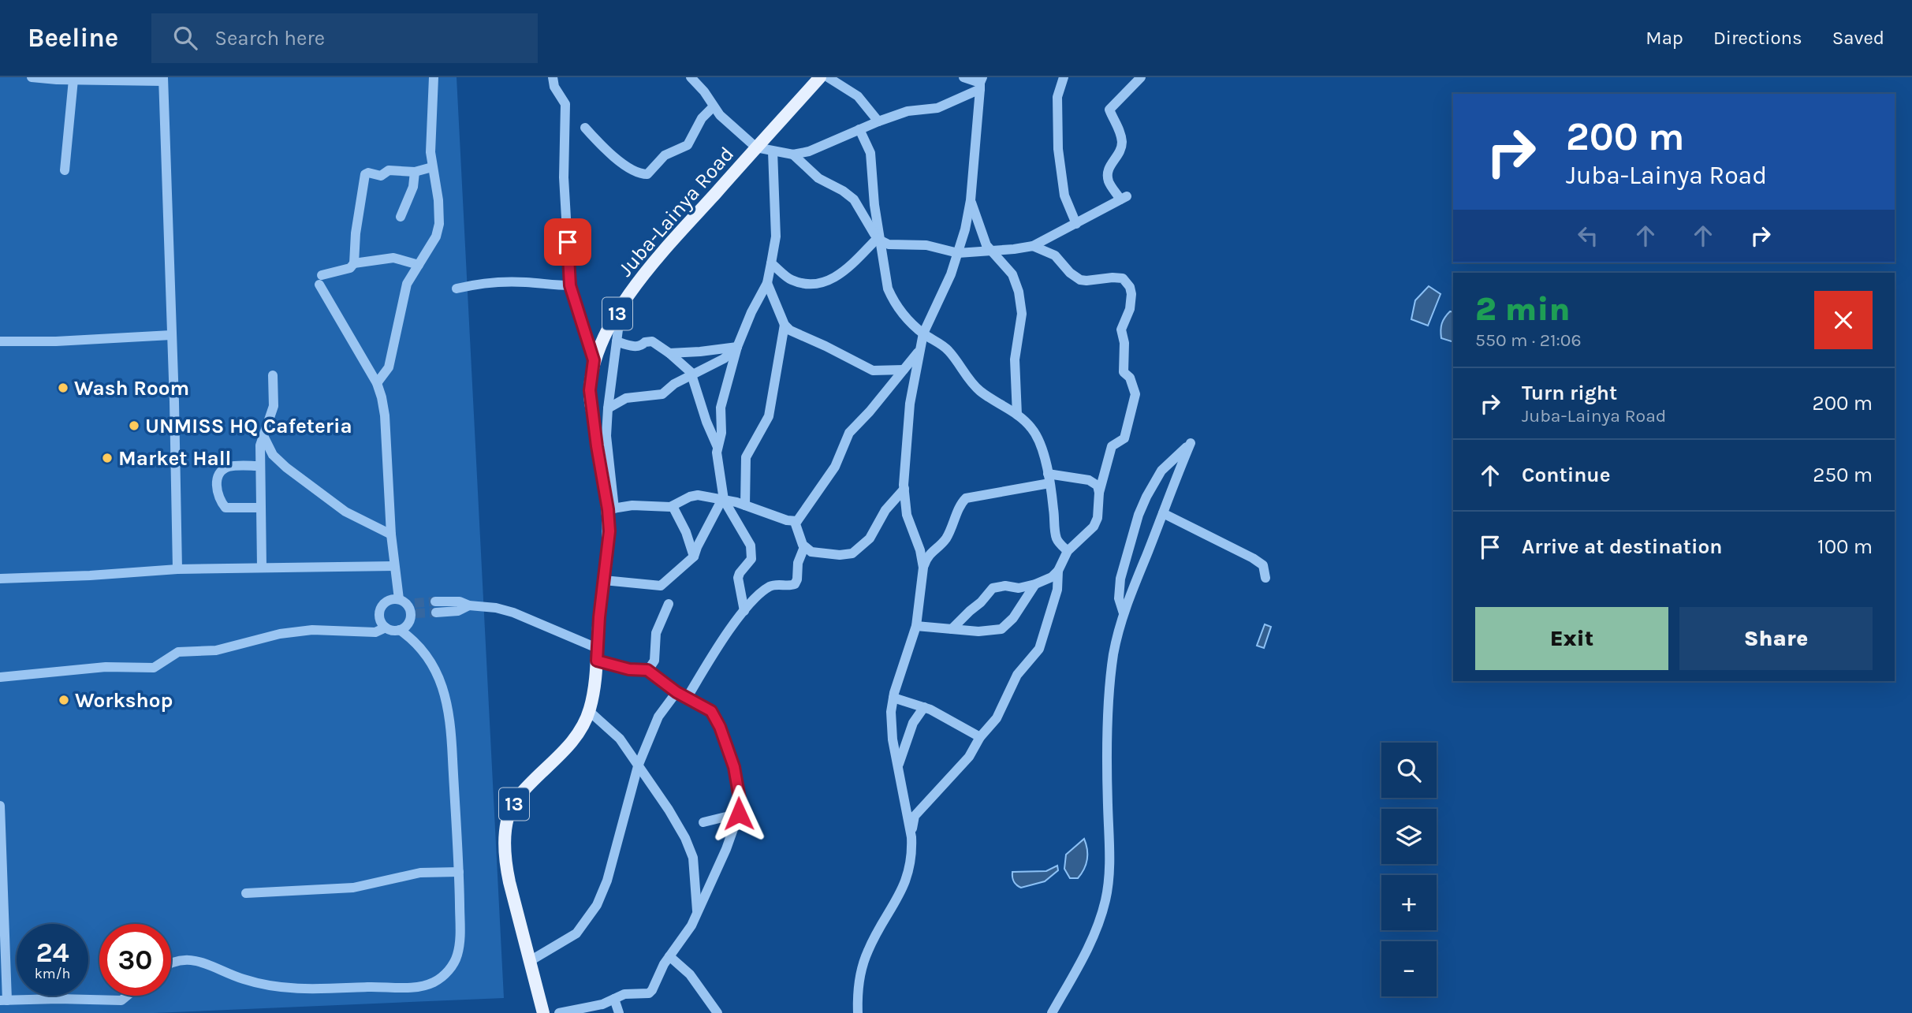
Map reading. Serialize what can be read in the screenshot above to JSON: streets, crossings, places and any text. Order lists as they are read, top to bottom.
{
  "streets": {
    "main road": ["Juba-Lainya Road", "13"]
  },
  "places": [
    "Wash Room",
    "UNMISS HQ Cafeteria",
    "Market Hall",
    "Workshop"
  ],
  "page": {
    "header": "Beeline",
    "search": "Search here",
    "nav": ["Map", "Directions", "Saved"],
    "turn": ["200 m", "Juba-Lainya Road"],
    "heading": ["2 min", "550 m · 21:06"],
    "list": [
      {
        "name": "Turn right",
        "note": "Juba-Lainya Road",
        "value": "200 m"
      },
      {
        "name": "Continue",
        "value": "250 m"
      },
      {
        "name": "Arrive at destination",
        "value": "100 m"
      }
    ],
    "buttons": ["Exit", "Share"],
    "map_buttons": ["+", "−"],
    "speed": "24 km/h",
    "limit": "30"
  }
}
